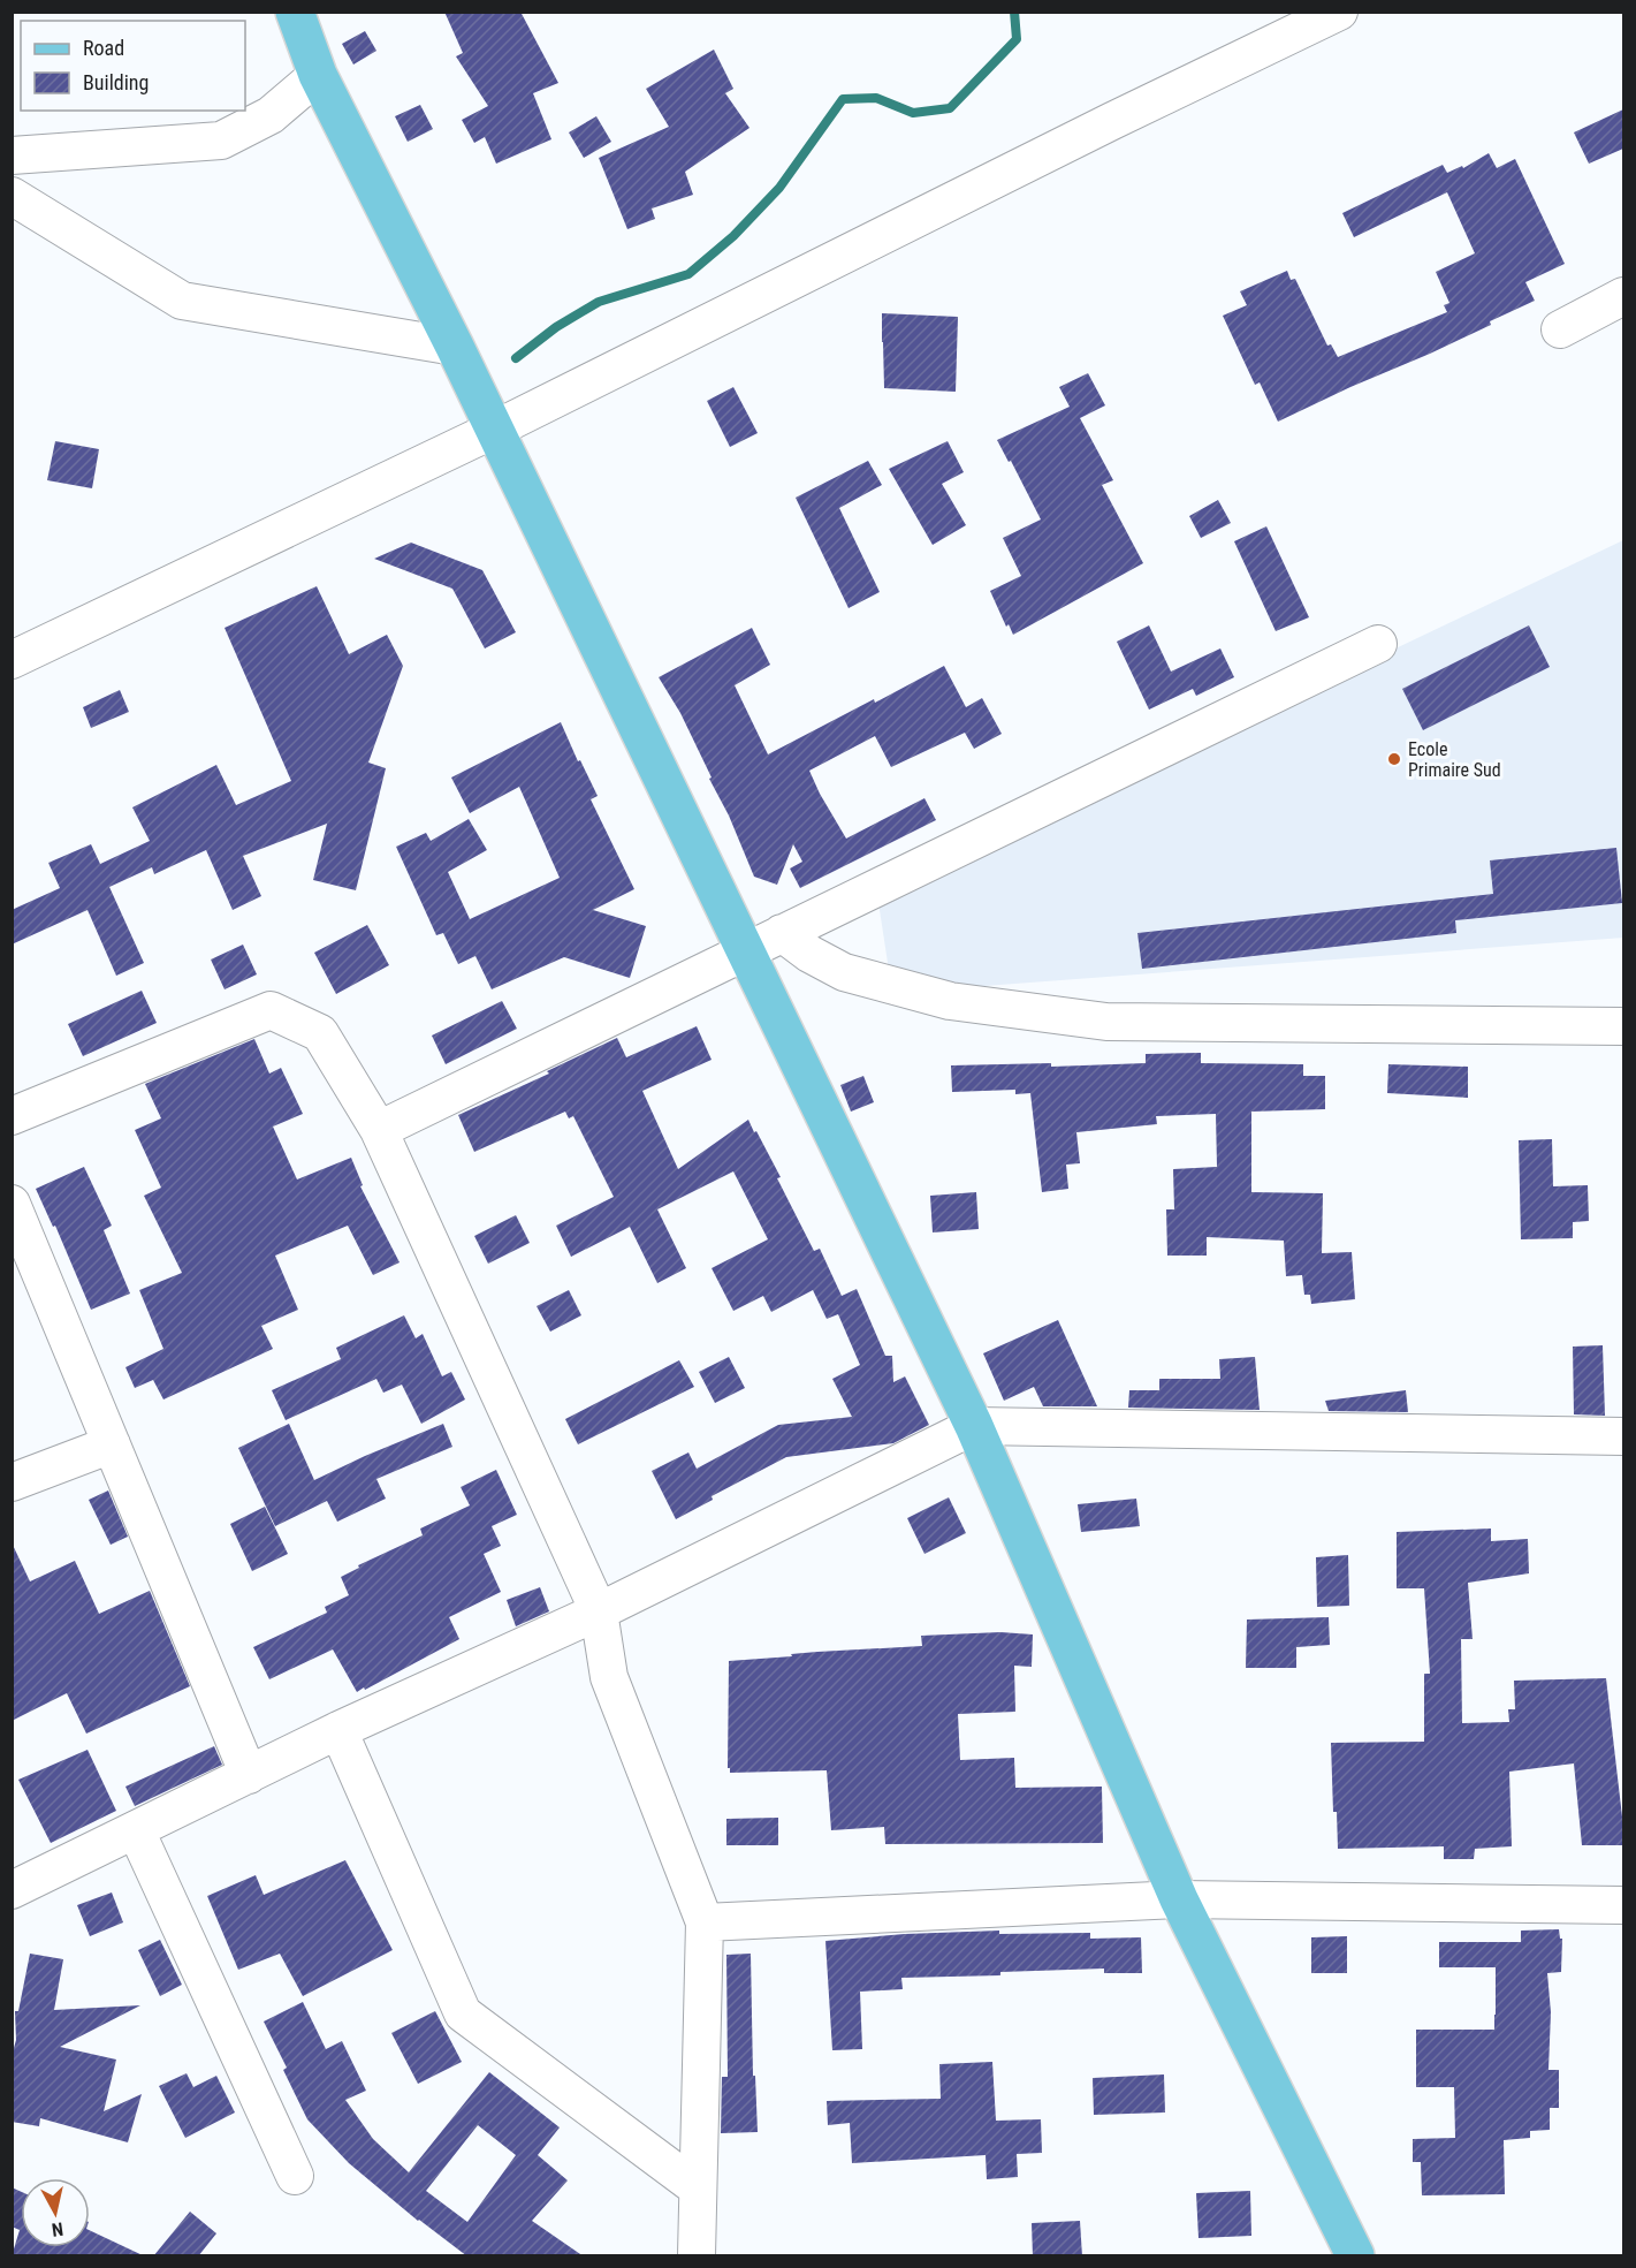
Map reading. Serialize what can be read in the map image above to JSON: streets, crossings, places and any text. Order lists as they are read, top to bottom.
{
  "places": ["Ecole Primaire Sud"],
  "legend": ["Road", "Building"],
  "north": "bottom"
}
